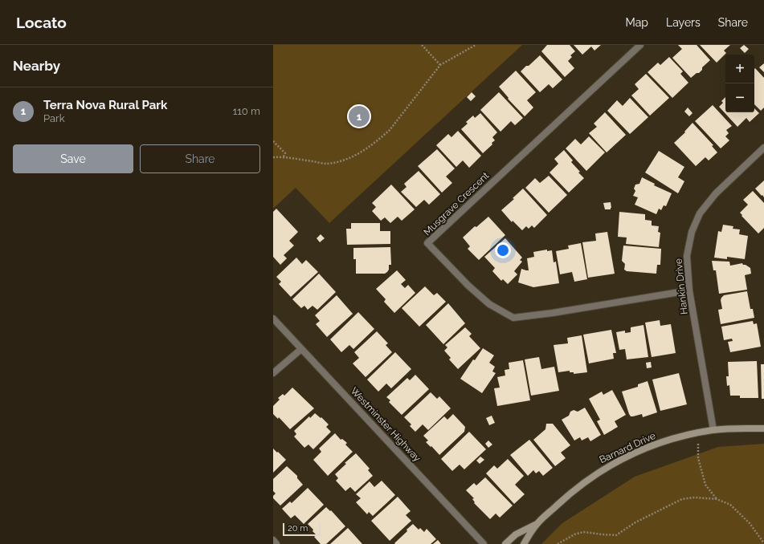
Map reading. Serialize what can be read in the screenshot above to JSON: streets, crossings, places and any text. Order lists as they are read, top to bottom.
{
  "streets": {
    "street": [
      "Musgrave Crescent",
      "Hankin Drive",
      "Westminster Highway",
      "Barnard Drive"
    ]
  },
  "crossings": [
    ["Musgrave Crescent", "Hankin Drive"],
    ["Hankin Drive", "Barnard Drive"]
  ],
  "scale_bar": "20 m",
  "page": {
    "header": "Locato",
    "nav": ["Map", "Layers", "Share"],
    "heading": "Nearby",
    "map_buttons": ["+", "−"],
    "list": [
      {
        "mark": "1",
        "name": "Terra Nova Rural Park",
        "note": "Park",
        "value": "110 m"
      }
    ],
    "pins": "1",
    "buttons": ["Save", "Share"],
    "scale": "20 m"
  }
}
